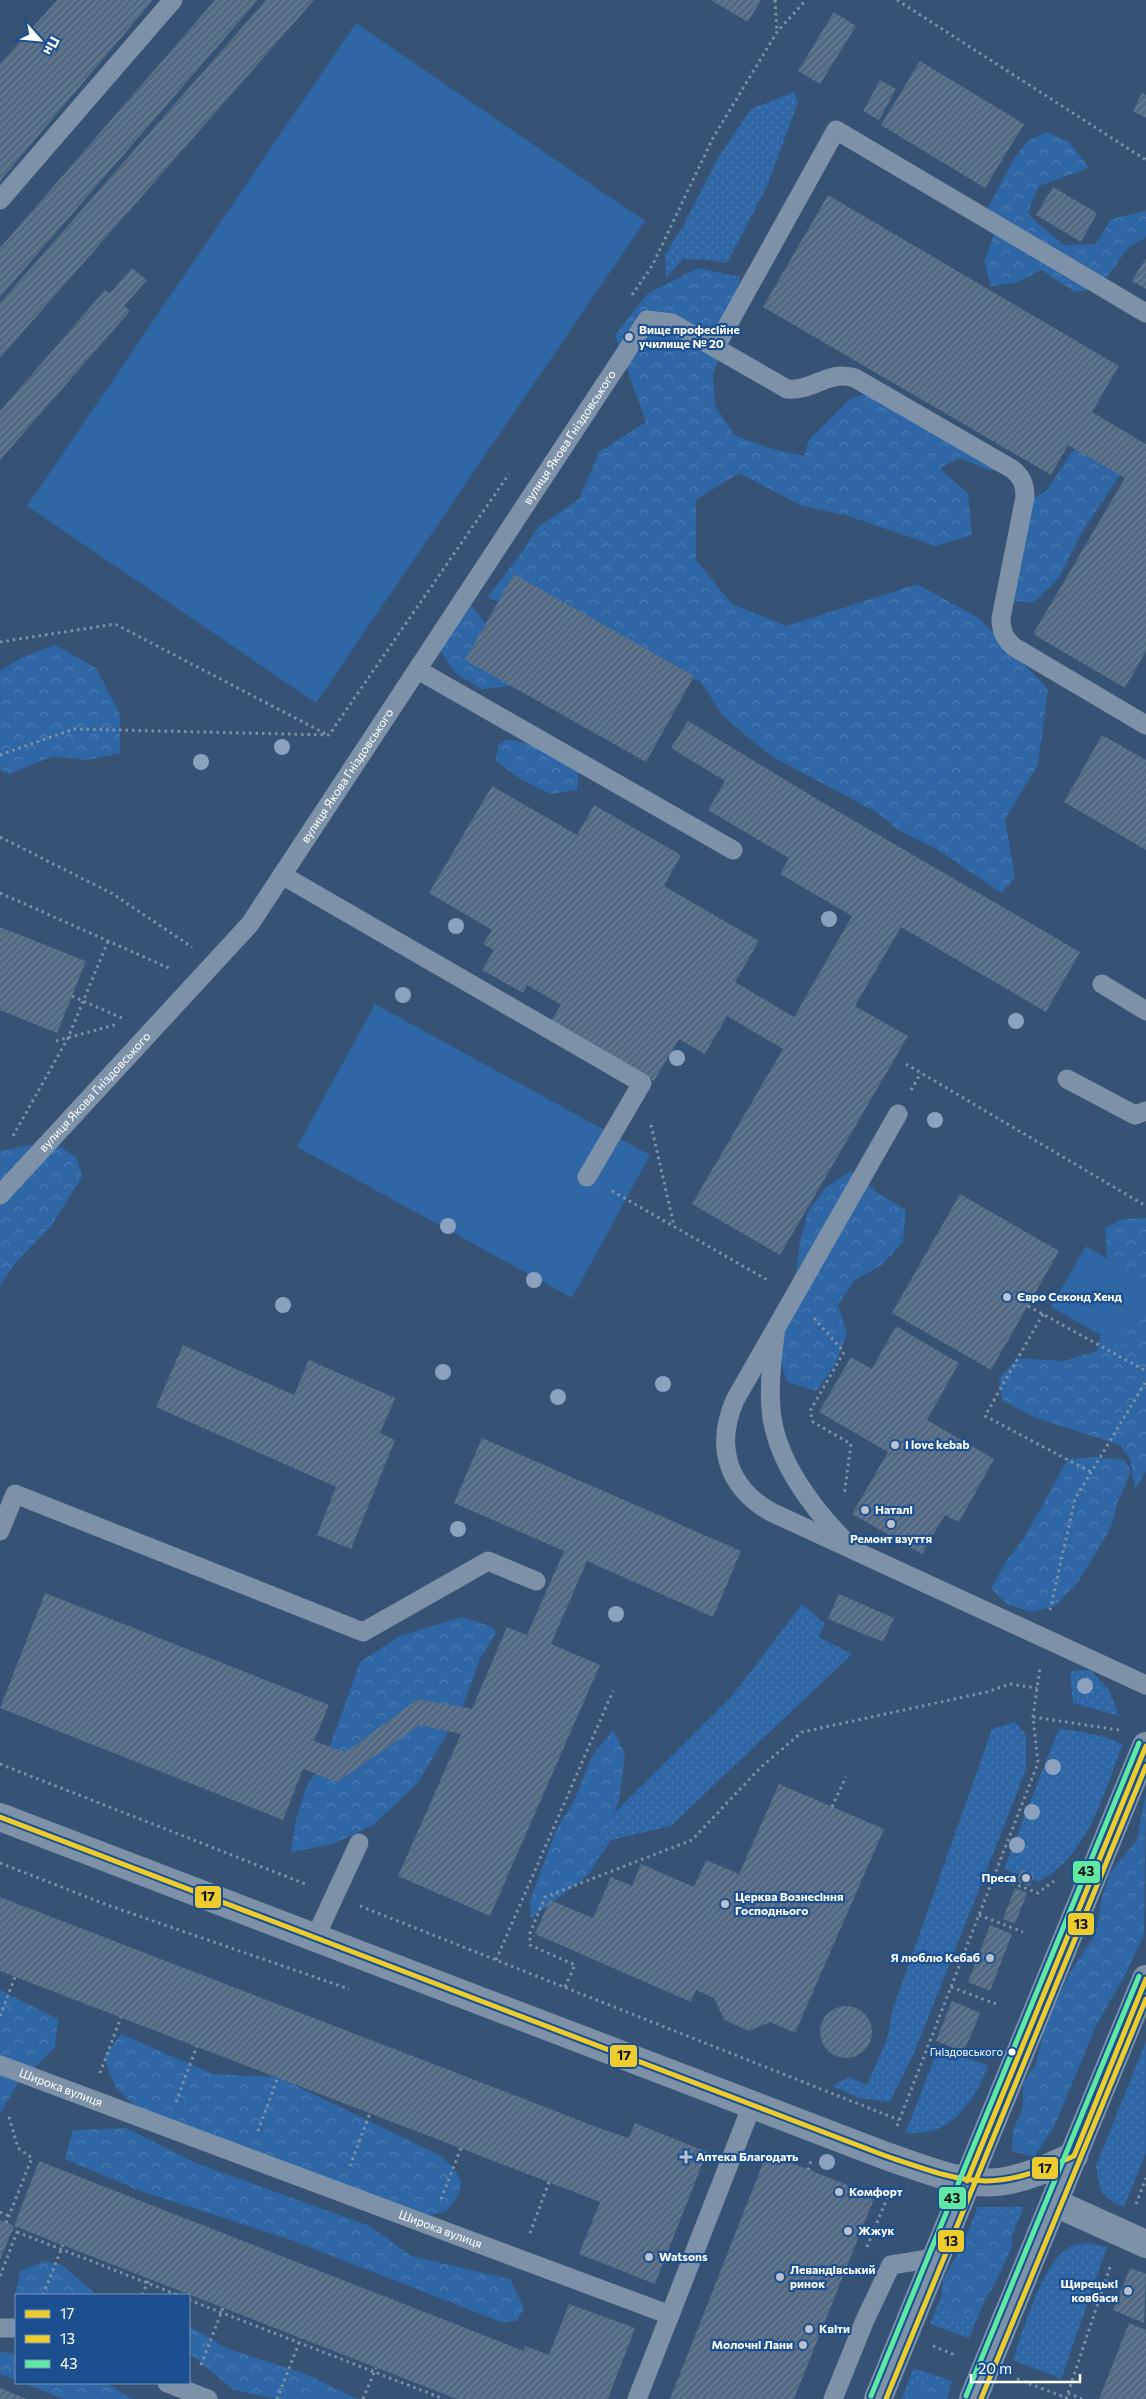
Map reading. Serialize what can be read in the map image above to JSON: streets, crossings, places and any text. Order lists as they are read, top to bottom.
{
  "streets": {
    "lane": ["вулиця Якова Гніздовського", "Широка вулиця"]
  },
  "places": {
    "other": [
      "Вище професійне училище № 20",
      "Євро Секонд Хенд",
      "I love kebab",
      "Наталі",
      "Ремонт взуття",
      "Преса",
      "Церква Вознесіння Господнього",
      "Я люблю Кебаб",
      "Гніздовського",
      "Комфорт",
      "Жжук",
      "Watsons",
      "Левандівський ринок",
      "Щирецькі ковбаси",
      "Квіти",
      "Молочні Лани"
    ],
    "health": ["Аптека Благодать"]
  },
  "lines": ["transit line 43", "transit line 17", "transit line 13"],
  "legend": ["17", "13", "43"],
  "scale_bar": "20 m",
  "north": "bottom right"
}
